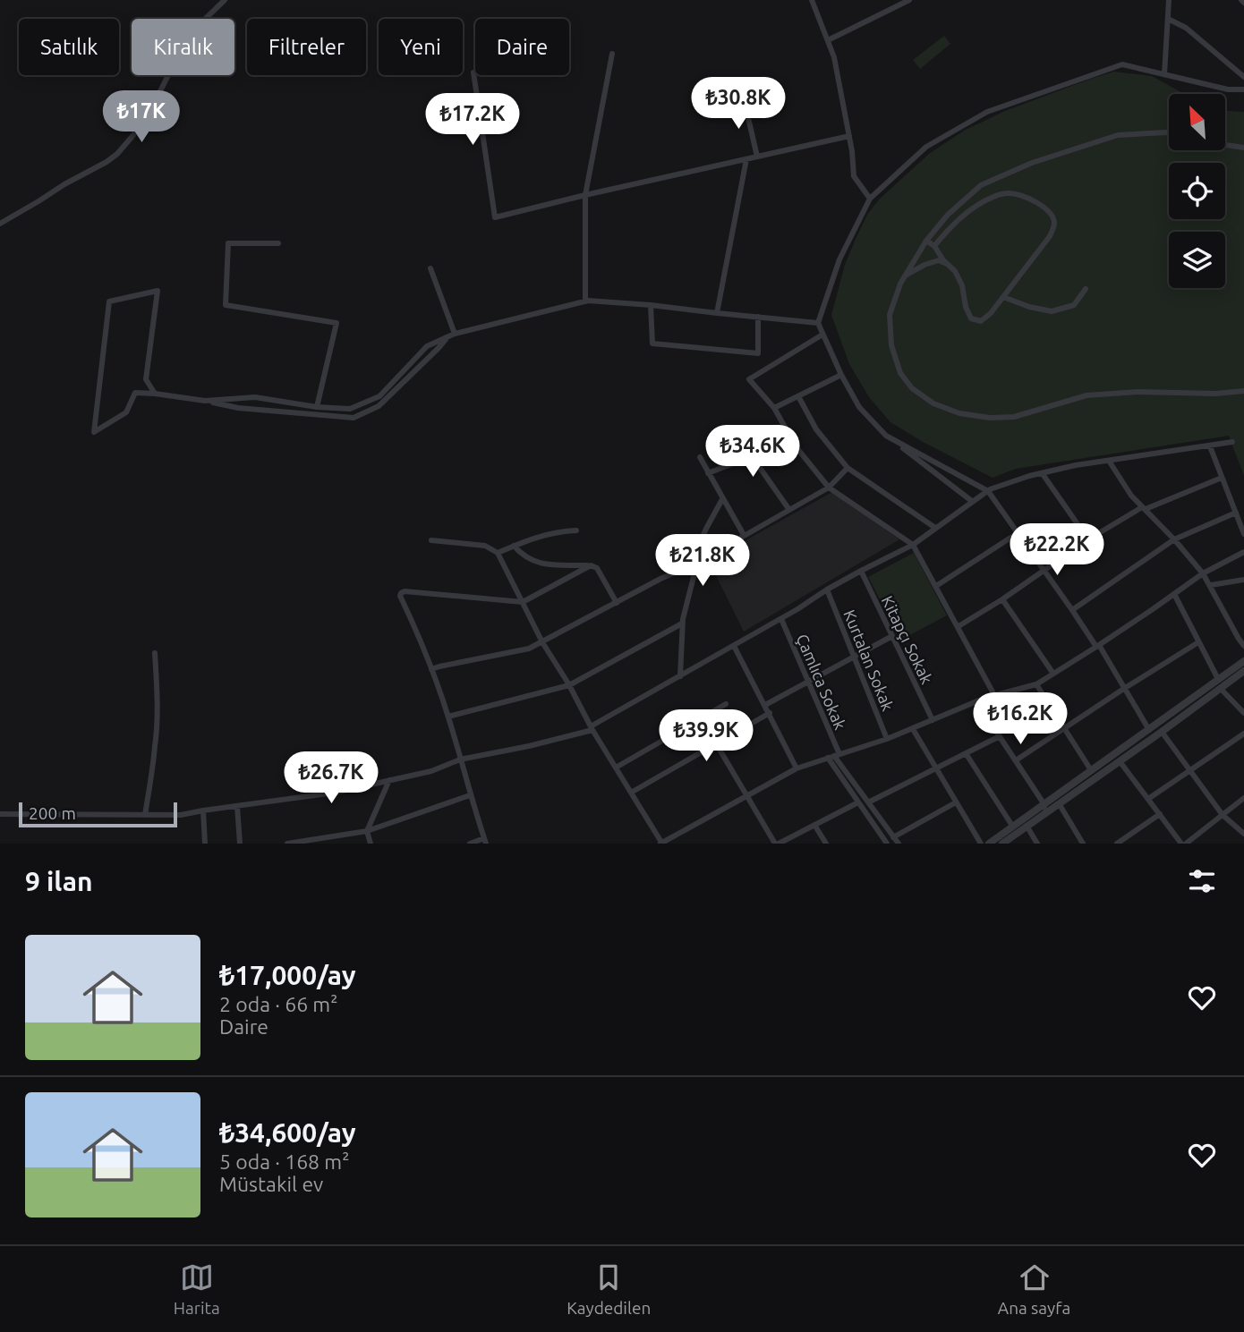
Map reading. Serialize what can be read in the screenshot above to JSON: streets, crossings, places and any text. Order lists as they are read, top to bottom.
{
  "streets": {
    "street": ["Kitapçı Sokak", "Kurtalan Sokak", "Çamlıca Sokak"]
  },
  "scale_bar": "200 m",
  "north": "top left",
  "page": {
    "chip": [
      "Satılık",
      "Kiralık",
      "Filtreler",
      "Yeni",
      "Daire"
    ],
    "price": [
      "₺30.8K",
      "₺17K",
      "₺17.2K",
      "₺34.6K",
      "₺22.2K",
      "₺21.8K",
      "₺16.2K",
      "₺39.9K",
      "₺26.7K"
    ],
    "scale": "200 m",
    "heading": "9 ilan",
    "list": [
      {
        "name": "₺17,000/ay",
        "note": "2 oda · 66 m² · Daire"
      },
      {
        "name": "₺34,600/ay",
        "note": "5 oda · 168 m² · Müstakil ev"
      }
    ],
    "tabs": ["Harita", "Kaydedilen", "Ana sayfa"]
  }
}
